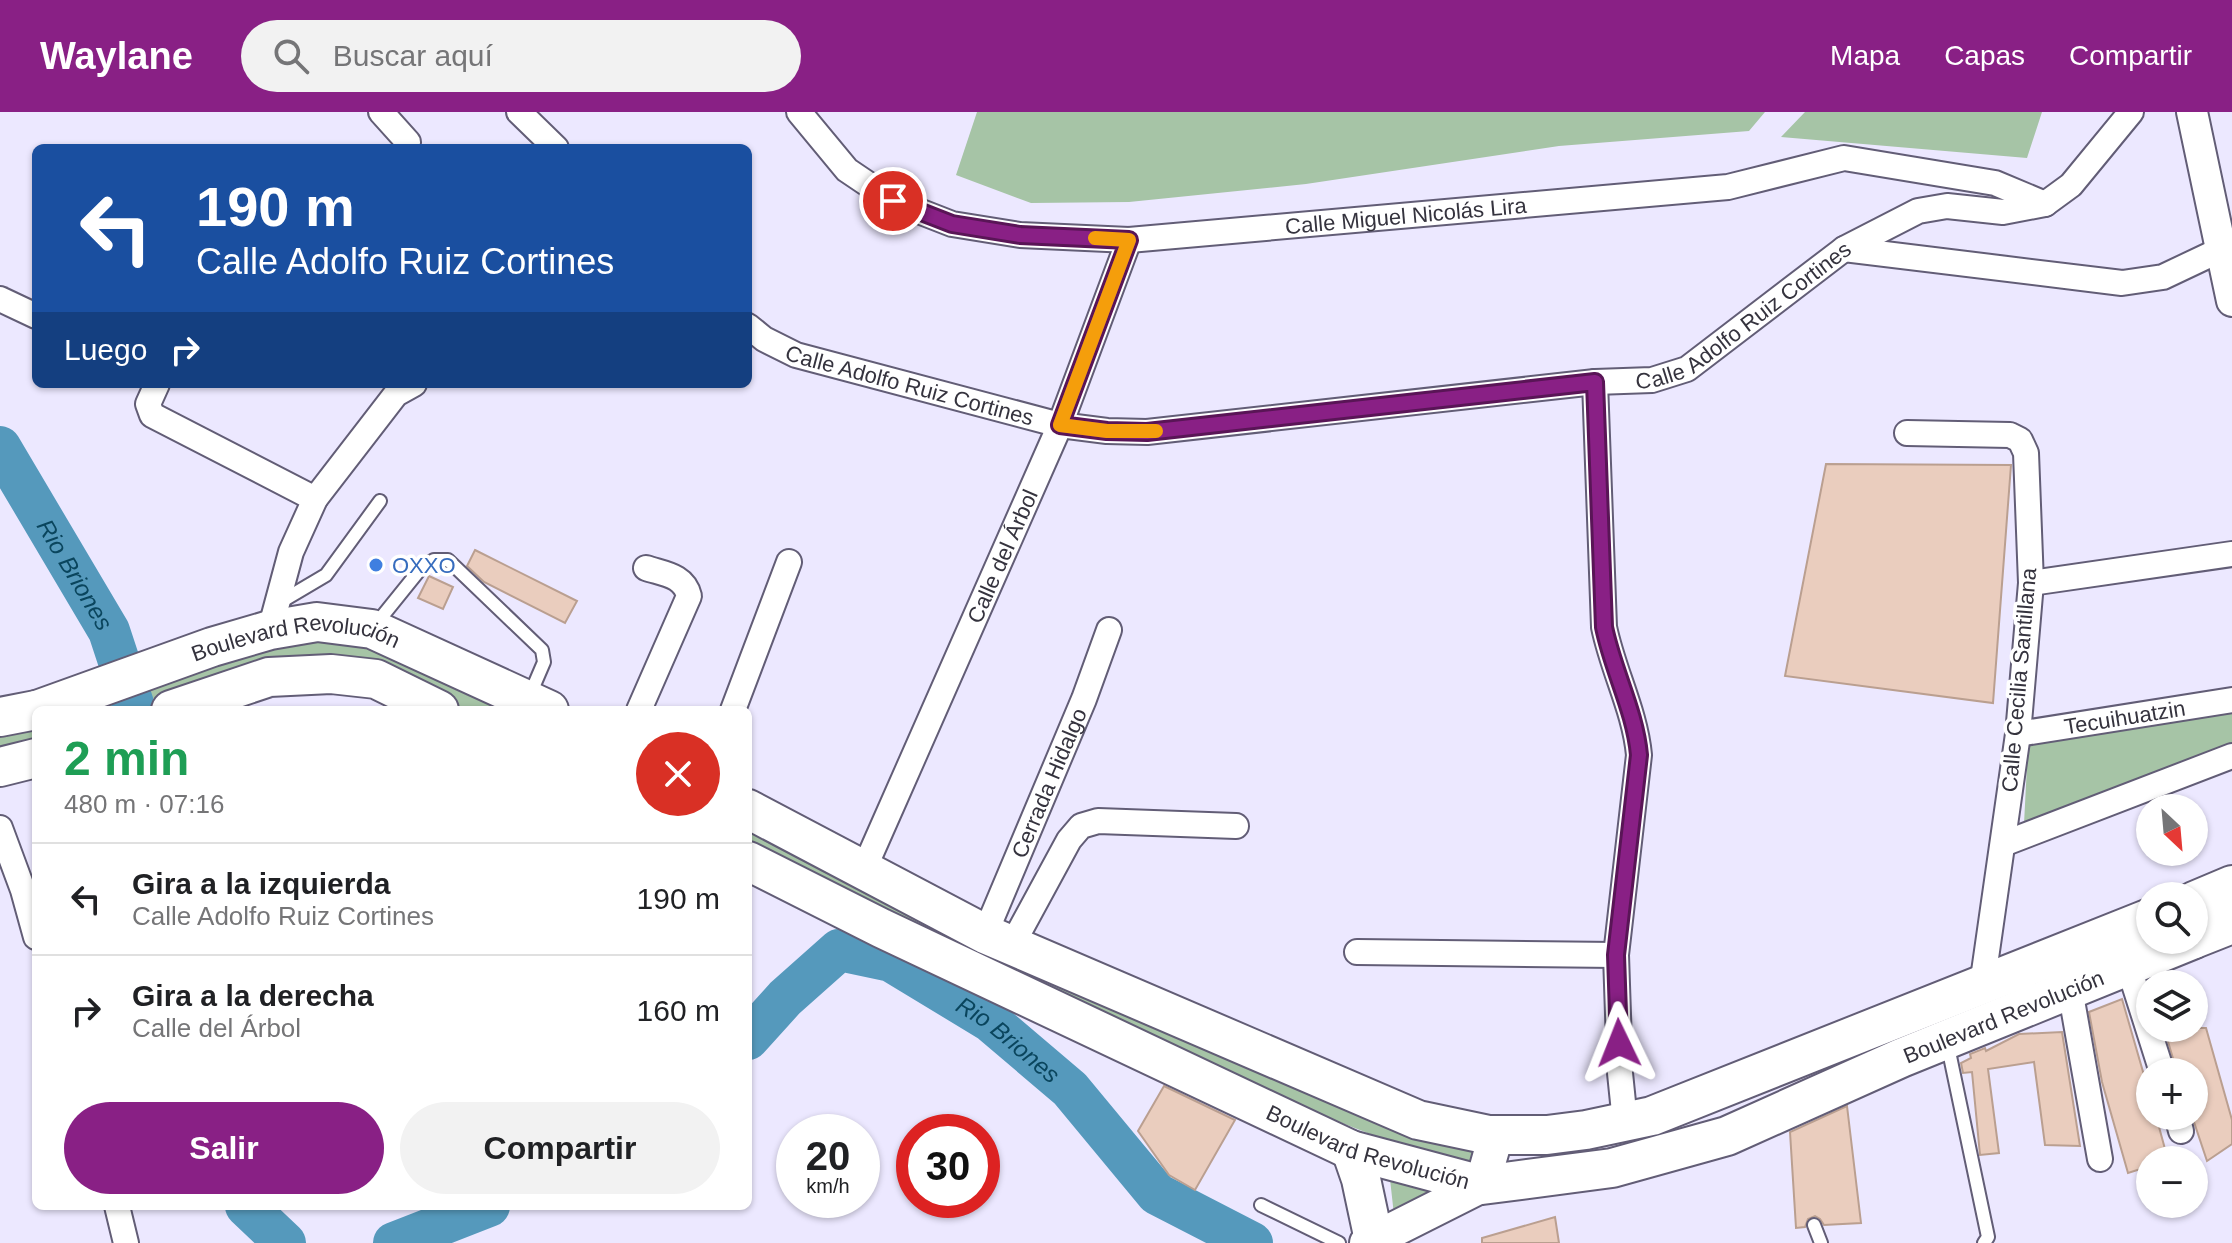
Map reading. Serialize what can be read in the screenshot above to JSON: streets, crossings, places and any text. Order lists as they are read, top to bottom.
{
  "streets": {
    "main road": ["Boulevard Revolución"],
    "street": [
      "Calle Miguel Nicolás Lira",
      "Calle Adolfo Ruiz Cortines",
      "Calle del Árbol",
      "Calle Cecilia Santillana",
      "Tecuihuatzin",
      "Cerrada Hidalgo"
    ]
  },
  "crossings": [
    ["Calle Miguel Nicolás Lira", "Calle Adolfo Ruiz Cortines"],
    ["Calle Miguel Nicolás Lira", "Calle del Árbol"],
    ["Calle Adolfo Ruiz Cortines", "Calle del Árbol"],
    ["Calle del Árbol", "Boulevard Revolución"],
    ["Boulevard Revolución", "Calle Cecilia Santillana"],
    ["Boulevard Revolución", "Cerrada Hidalgo"],
    ["Calle Cecilia Santillana", "Tecuihuatzin"]
  ],
  "water": ["Rio Briones"],
  "places": ["OXXO"],
  "north": "bottom right",
  "page": {
    "header": "Waylane",
    "search": "Buscar aquí",
    "nav": ["Mapa", "Capas", "Compartir"],
    "turn": ["190 m", "Calle Adolfo Ruiz Cortines"],
    "then": "Luego",
    "heading": ["2 min", "480 m · 07:16"],
    "map_buttons": ["+", "−"],
    "list": [
      {
        "name": "Gira a la izquierda",
        "note": "Calle Adolfo Ruiz Cortines",
        "value": "190 m"
      },
      {
        "name": "Gira a la derecha",
        "note": "Calle del Árbol",
        "value": "160 m"
      }
    ],
    "buttons": ["Salir", "Compartir"],
    "speed": "20 km/h",
    "limit": "30"
  }
}
